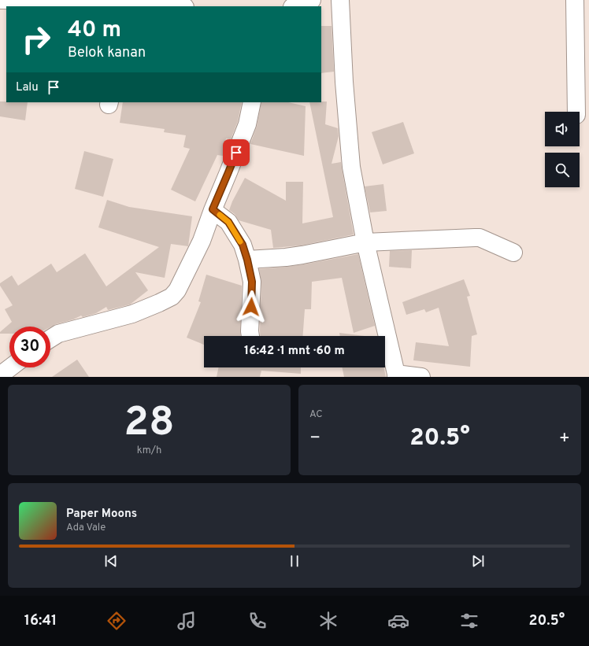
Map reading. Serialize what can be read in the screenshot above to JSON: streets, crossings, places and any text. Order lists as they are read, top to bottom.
{
  "page": {
    "turn": ["40 m", "Belok kanan"],
    "then": "Lalu",
    "limit": "30",
    "trip": "16:42 · 1 mnt · 60 m",
    "tile": [
      ["28", "km/h"],
      "AC"
    ],
    "heat": ["−", "20.5°", "+"],
    "song": ["Paper Moons", "Ada Vale"],
    "tabs": ["16:41", "20.5°"]
  }
}
